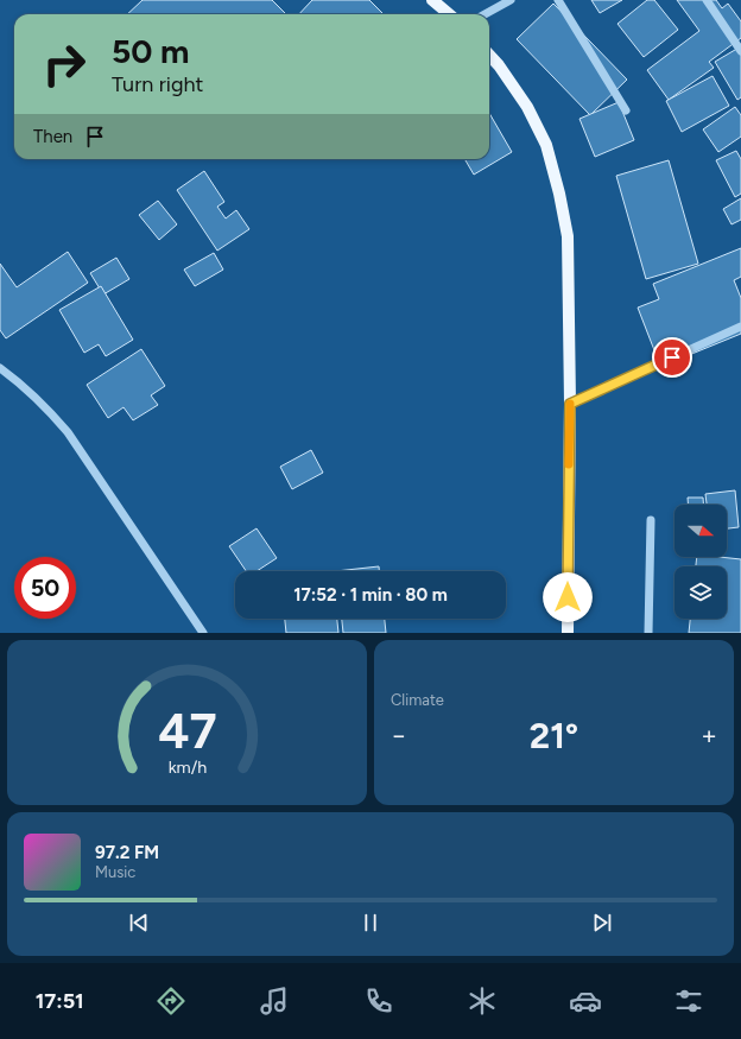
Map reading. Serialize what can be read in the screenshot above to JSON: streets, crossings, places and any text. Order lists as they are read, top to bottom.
{
  "north": "right",
  "page": {
    "turn": ["50 m", "Turn right"],
    "then": "Then",
    "limit": "50",
    "trip": "17:52 · 1 min · 80 m",
    "tile": "Climate",
    "heat": ["−", "21°", "+"],
    "song": ["97.2 FM", "Music"],
    "tabs": "17:51",
    "gauge": ["47", "km/h"]
  }
}
